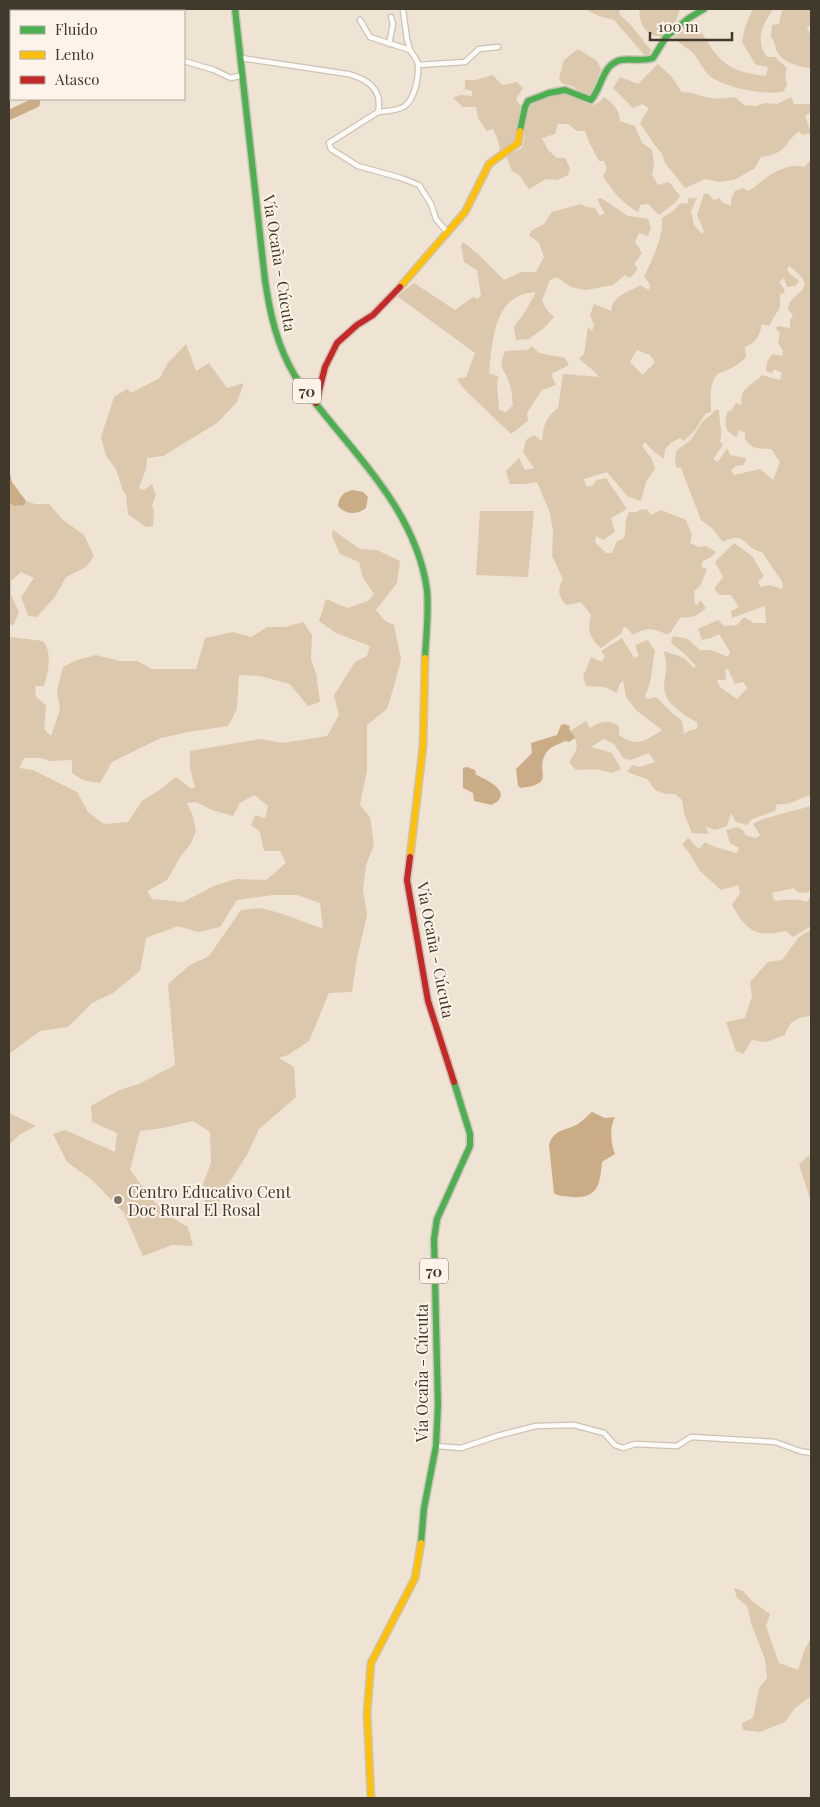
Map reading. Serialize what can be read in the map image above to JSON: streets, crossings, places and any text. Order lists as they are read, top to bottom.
{
  "streets": {
    "main road": ["Vía Ocaña - Cúcuta", "70"]
  },
  "places": ["Centro Educativo Cent Doc Rural El Rosal"],
  "legend": ["Fluido", "Lento", "Atasco"],
  "scale_bar": "100 m"
}
